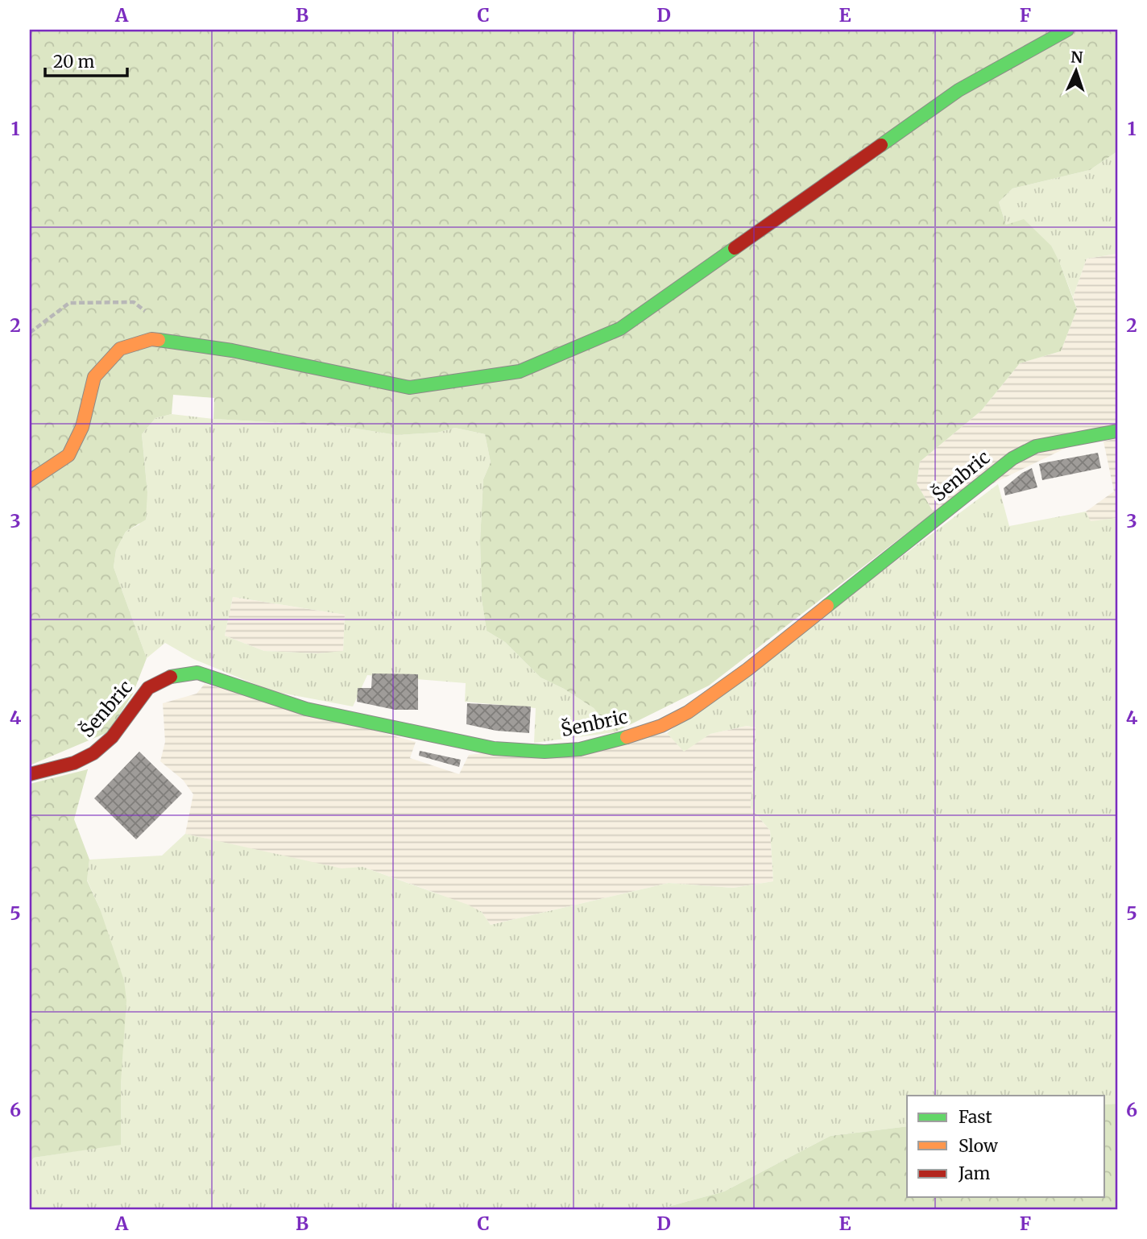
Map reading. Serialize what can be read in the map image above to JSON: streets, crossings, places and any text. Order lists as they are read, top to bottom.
{
  "streets": {
    "street": ["Šenbric"]
  },
  "legend": ["Fast", "Slow", "Jam"],
  "scale_bar": "20 m",
  "north": "top",
  "grid": {
    "columns": [
      "A",
      "B",
      "C",
      "D",
      "E",
      "F"
    ],
    "rows": [
      "1",
      "2",
      "3",
      "4",
      "5",
      "6"
    ]
  }
}
